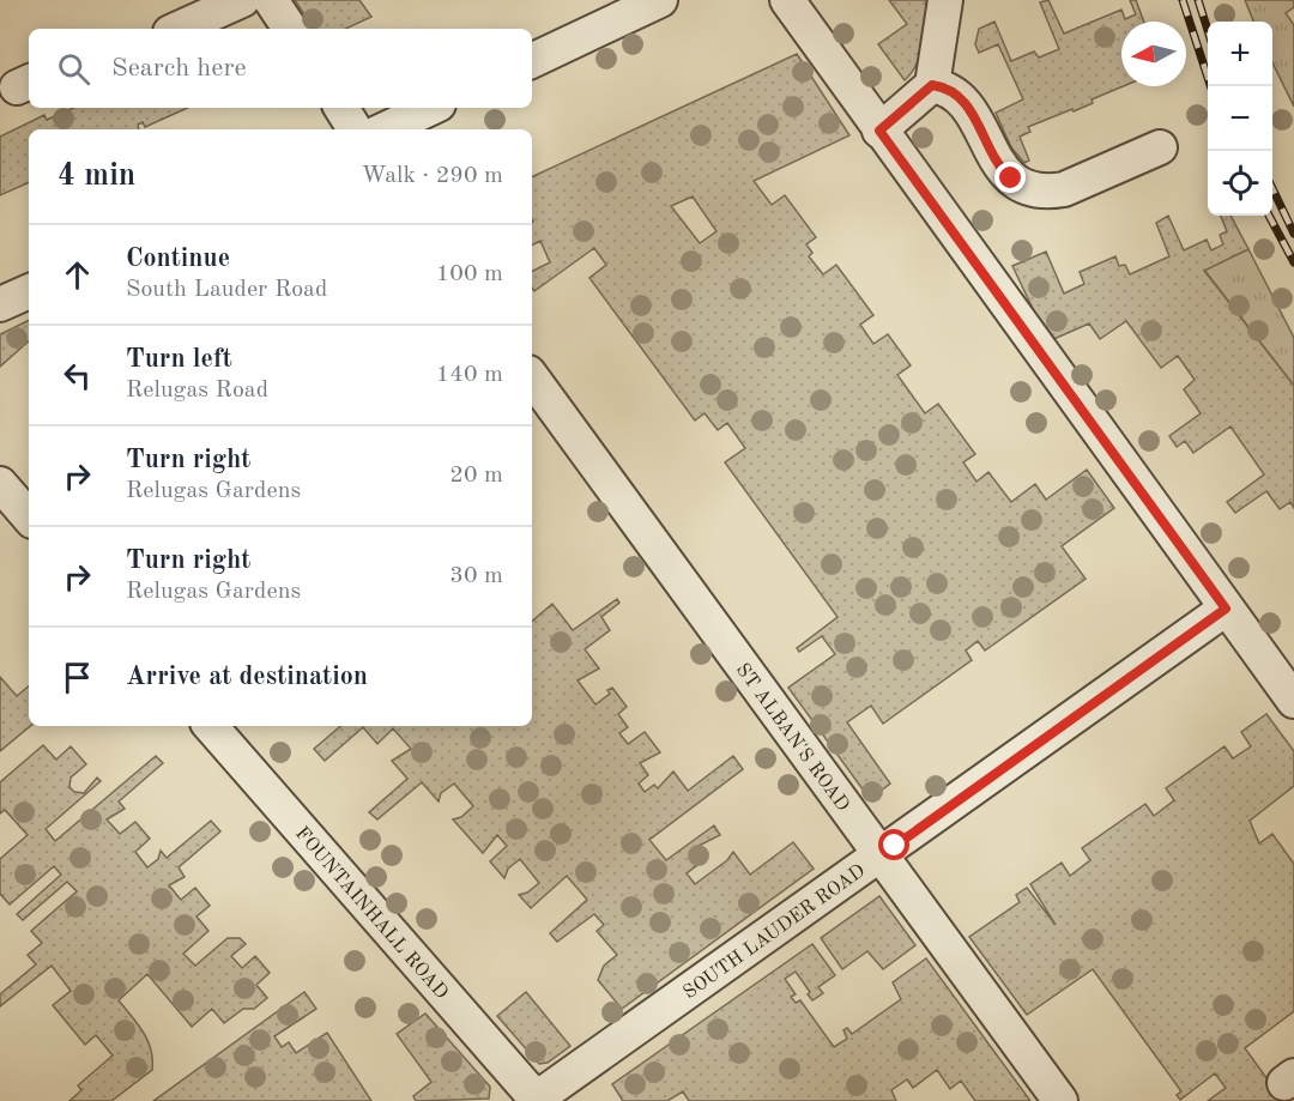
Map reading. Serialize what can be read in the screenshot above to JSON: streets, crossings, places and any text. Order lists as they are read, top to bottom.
{
  "streets": {
    "street": ["ST ALBAN'S ROAD", "FOUNTAINHALL ROAD", "SOUTH LAUDER ROAD"]
  },
  "crossings": [
    ["ST ALBAN'S ROAD", "SOUTH LAUDER ROAD"],
    ["FOUNTAINHALL ROAD", "SOUTH LAUDER ROAD"]
  ],
  "north": "left",
  "page": {
    "map_buttons": ["+", "−"],
    "search": "Search here",
    "heading": ["4 min", "Walk · 290 m"],
    "list": [
      ["Continue", "South Lauder Road", "100 m"],
      ["Turn left", "Relugas Road", "140 m"],
      ["Turn right", "Relugas Gardens", "20 m"],
      ["Turn right", "Relugas Gardens", "30 m"],
      "Arrive at destination"
    ]
  }
}
